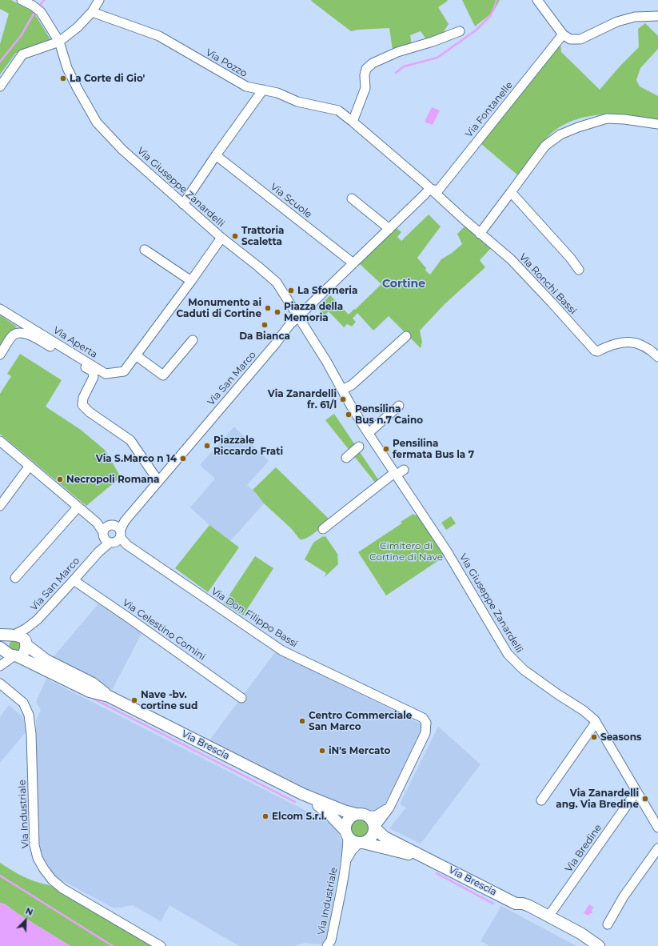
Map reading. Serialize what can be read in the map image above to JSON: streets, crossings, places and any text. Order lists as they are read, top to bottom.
{
  "streets": {
    "main road": ["Via Brescia"],
    "street": [
      "Via Pozzo",
      "Via Fontanelle",
      "Via Giuseppe Zanardelli",
      "Via Scuole",
      "Via Ronchi Bassi",
      "Via Aperta",
      "Via San Marco",
      "Via Don Filippo Bassi",
      "Via Celestino Comini",
      "Via Industriale",
      "Via Bredine"
    ]
  },
  "crossings": [
    ["Via Pozzo", "Via Fontanelle"],
    ["Via Pozzo", "Via Ronchi Bassi"],
    ["Via Pozzo", "Via San Marco"],
    ["Via Fontanelle", "Via Ronchi Bassi"],
    ["Via Fontanelle", "Via San Marco"],
    ["Via Giuseppe Zanardelli", "Via Aperta"],
    ["Via Giuseppe Zanardelli", "Via San Marco"],
    ["Via Giuseppe Zanardelli", "Via Bredine"],
    ["Via Scuole", "Via San Marco"],
    ["Via Ronchi Bassi", "Via San Marco"],
    ["Via Aperta", "Via San Marco"],
    ["Via San Marco", "Via Don Filippo Bassi"],
    ["Via San Marco", "Via Celestino Comini"],
    ["Via San Marco", "Via Brescia"],
    ["Via Brescia", "Via Industriale"],
    ["Via Brescia", "Via Bredine"]
  ],
  "districts": ["Cortine"],
  "parks": ["Cimitero di Cortine di Nave"],
  "places": [
    "La Corte di Gio'",
    "Trattoria Scaletta",
    "La Sforneria",
    "Monumento ai Caduti di Cortine",
    "Piazza della Memoria",
    "Da Bianca",
    "Via Zanardelli fr. 61/l",
    "Pensilina Bus n.7 Caino",
    "Piazzale Riccardo Frati",
    "Pensilina fermata Bus la 7",
    "Via S.Marco n 14",
    "Necropoli Romana",
    "Nave -bv. cortine sud",
    "Centro Commerciale San Marco",
    "Seasons",
    "iN's Mercato",
    "Via Zanardelli ang. Via Bredine",
    "Elcom S.r.l."
  ],
  "north": "top right"
}
